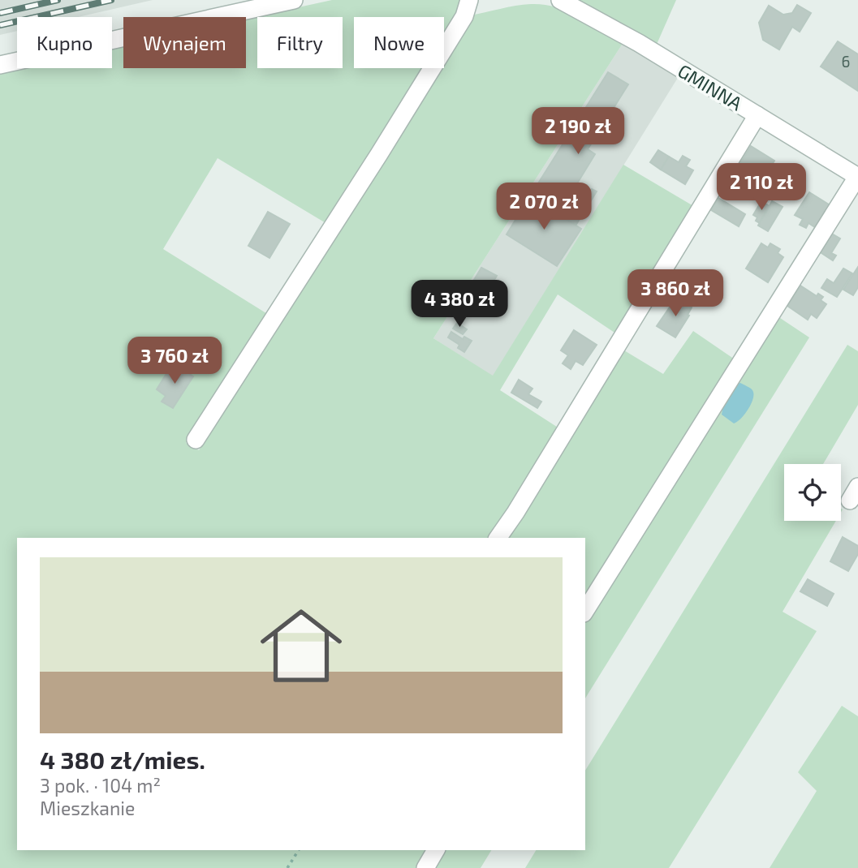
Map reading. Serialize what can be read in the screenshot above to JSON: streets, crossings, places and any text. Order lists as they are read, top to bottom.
{
  "streets": {
    "street": ["GMINNA"]
  },
  "house_numbers": ["6"],
  "page": {
    "chip": [
      "Kupno",
      "Wynajem",
      "Filtry",
      "Nowe"
    ],
    "price": [
      "2 190 zł",
      "2 110 zł",
      "2 070 zł",
      "3 860 zł",
      "4 380 zł",
      "3 760 zł"
    ],
    "list": [
      {
        "name": "4 380 zł/mies.",
        "note": "3 pok. · 104 m² · Mieszkanie"
      }
    ]
  }
}
